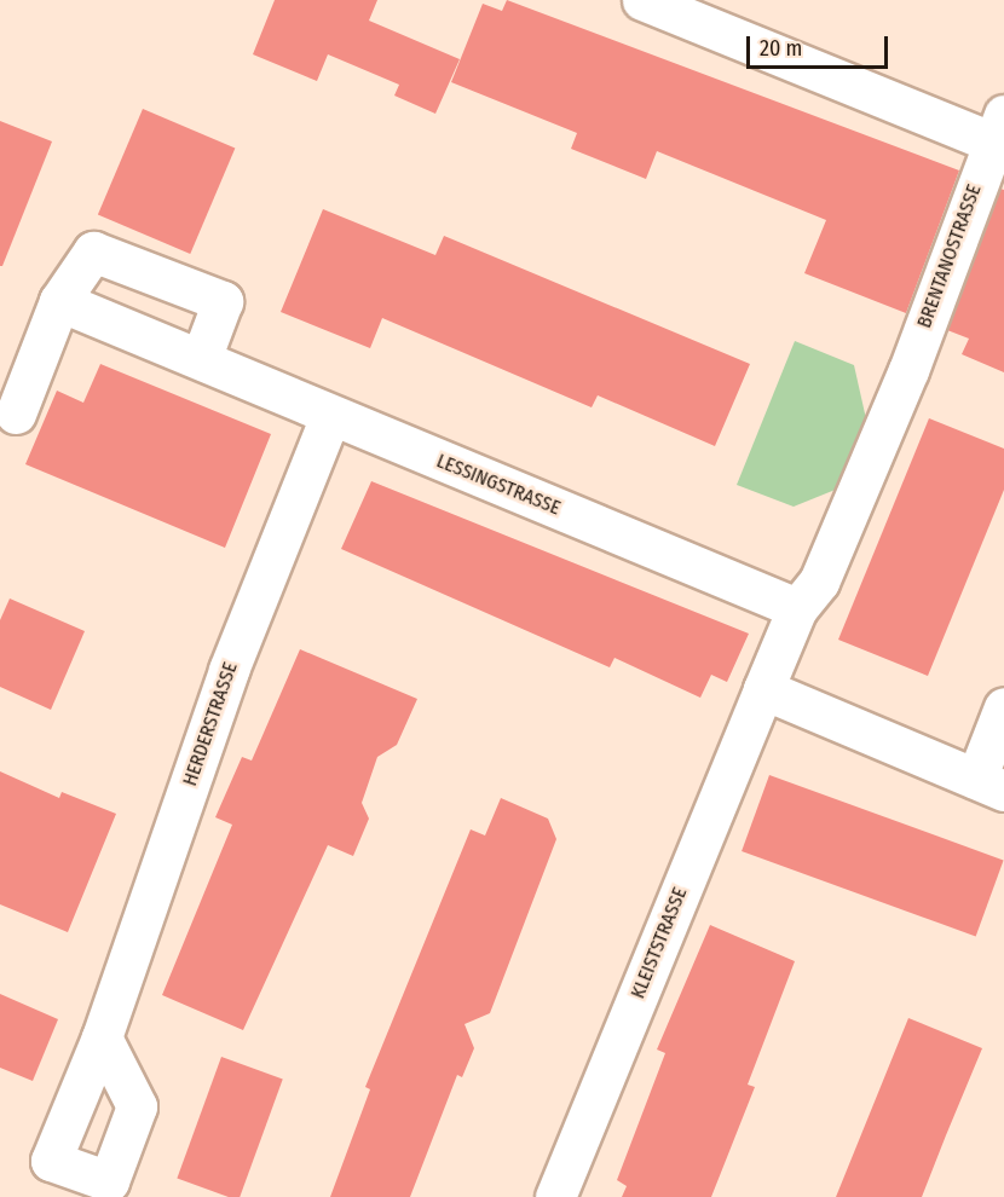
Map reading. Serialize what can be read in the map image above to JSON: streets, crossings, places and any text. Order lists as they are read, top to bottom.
{
  "streets": {
    "street": [
      "BRENTANOSTRASSE",
      "LESSINGSTRASSE",
      "HERDERSTRASSE",
      "KLEISTSTRASSE"
    ]
  },
  "crossings": [
    ["BRENTANOSTRASSE", "LESSINGSTRASSE"],
    ["LESSINGSTRASSE", "HERDERSTRASSE"]
  ],
  "scale_bar": "20 m"
}
